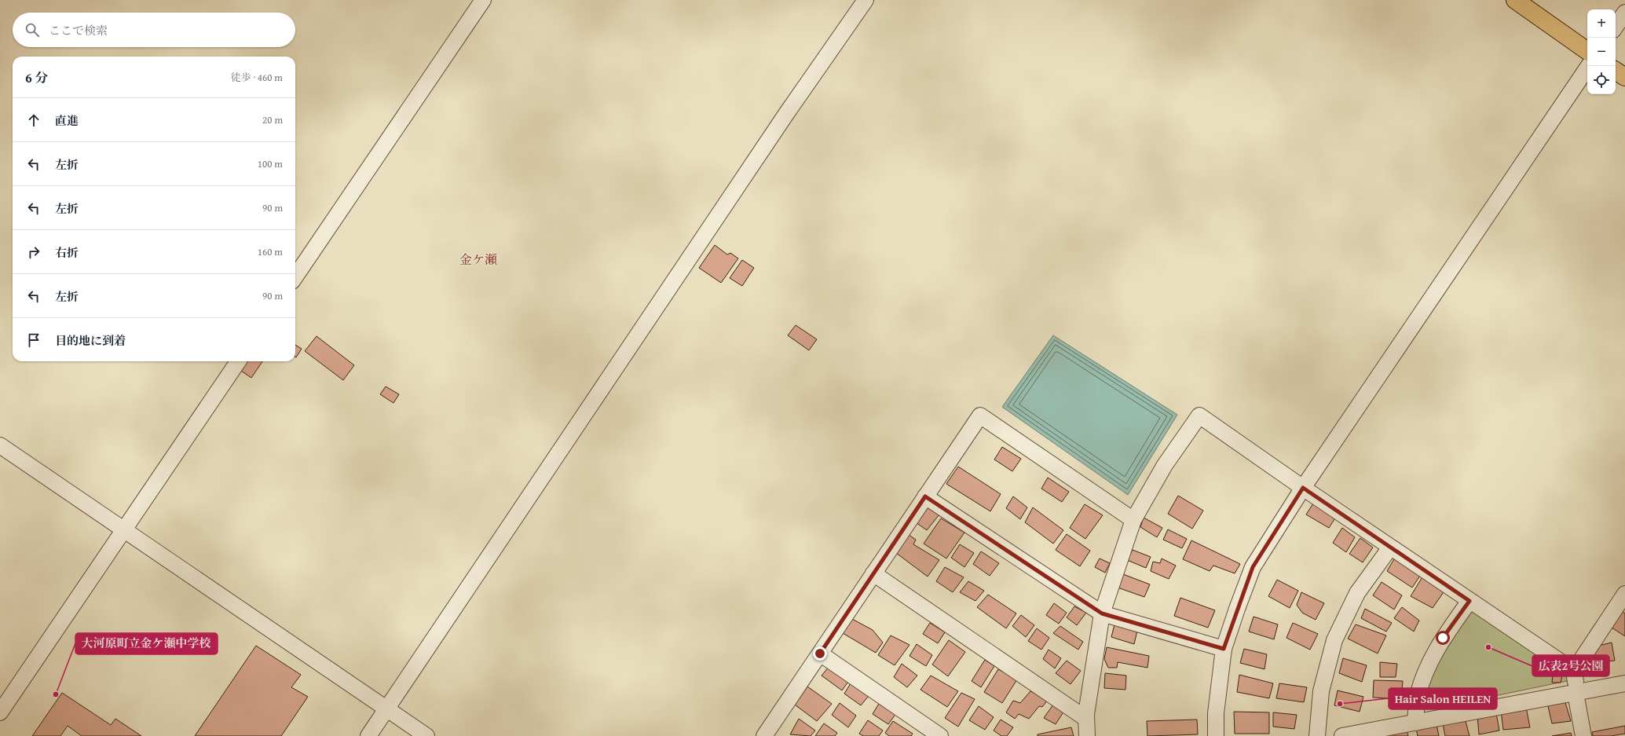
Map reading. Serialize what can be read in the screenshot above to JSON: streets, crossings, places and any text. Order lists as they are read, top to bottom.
{
  "districts": ["金ケ瀬"],
  "places": ["広表2号公園", "大河原町立金ケ瀬中学校", "Hair Salon HEILEN"],
  "page": {
    "map_buttons": ["+", "−"],
    "search": "ここで検索",
    "heading": ["6 分", "徒歩 · 460 m"],
    "list": [
      ["直進", "20 m"],
      ["左折", "100 m"],
      ["左折", "90 m"],
      ["右折", "160 m"],
      ["左折", "90 m"],
      "目的地に到着"
    ]
  }
}
